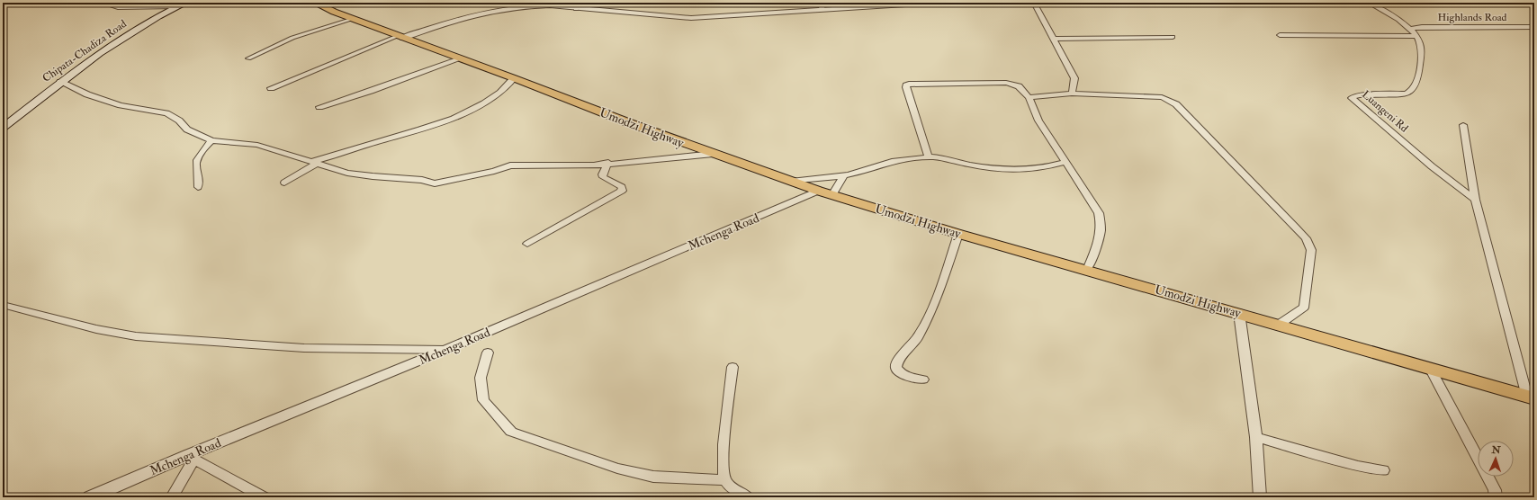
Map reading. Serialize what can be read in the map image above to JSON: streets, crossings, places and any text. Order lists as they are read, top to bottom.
{
  "streets": {
    "highway": ["Umodzi Highway"],
    "main road": ["Chipata-Chadiza Road"],
    "street": ["Highlands Road", "Luangeni Rd", "Mchenga Road"]
  },
  "crossings": [
    ["Umodzi Highway", "Mchenga Road"]
  ],
  "north": "top"
}
